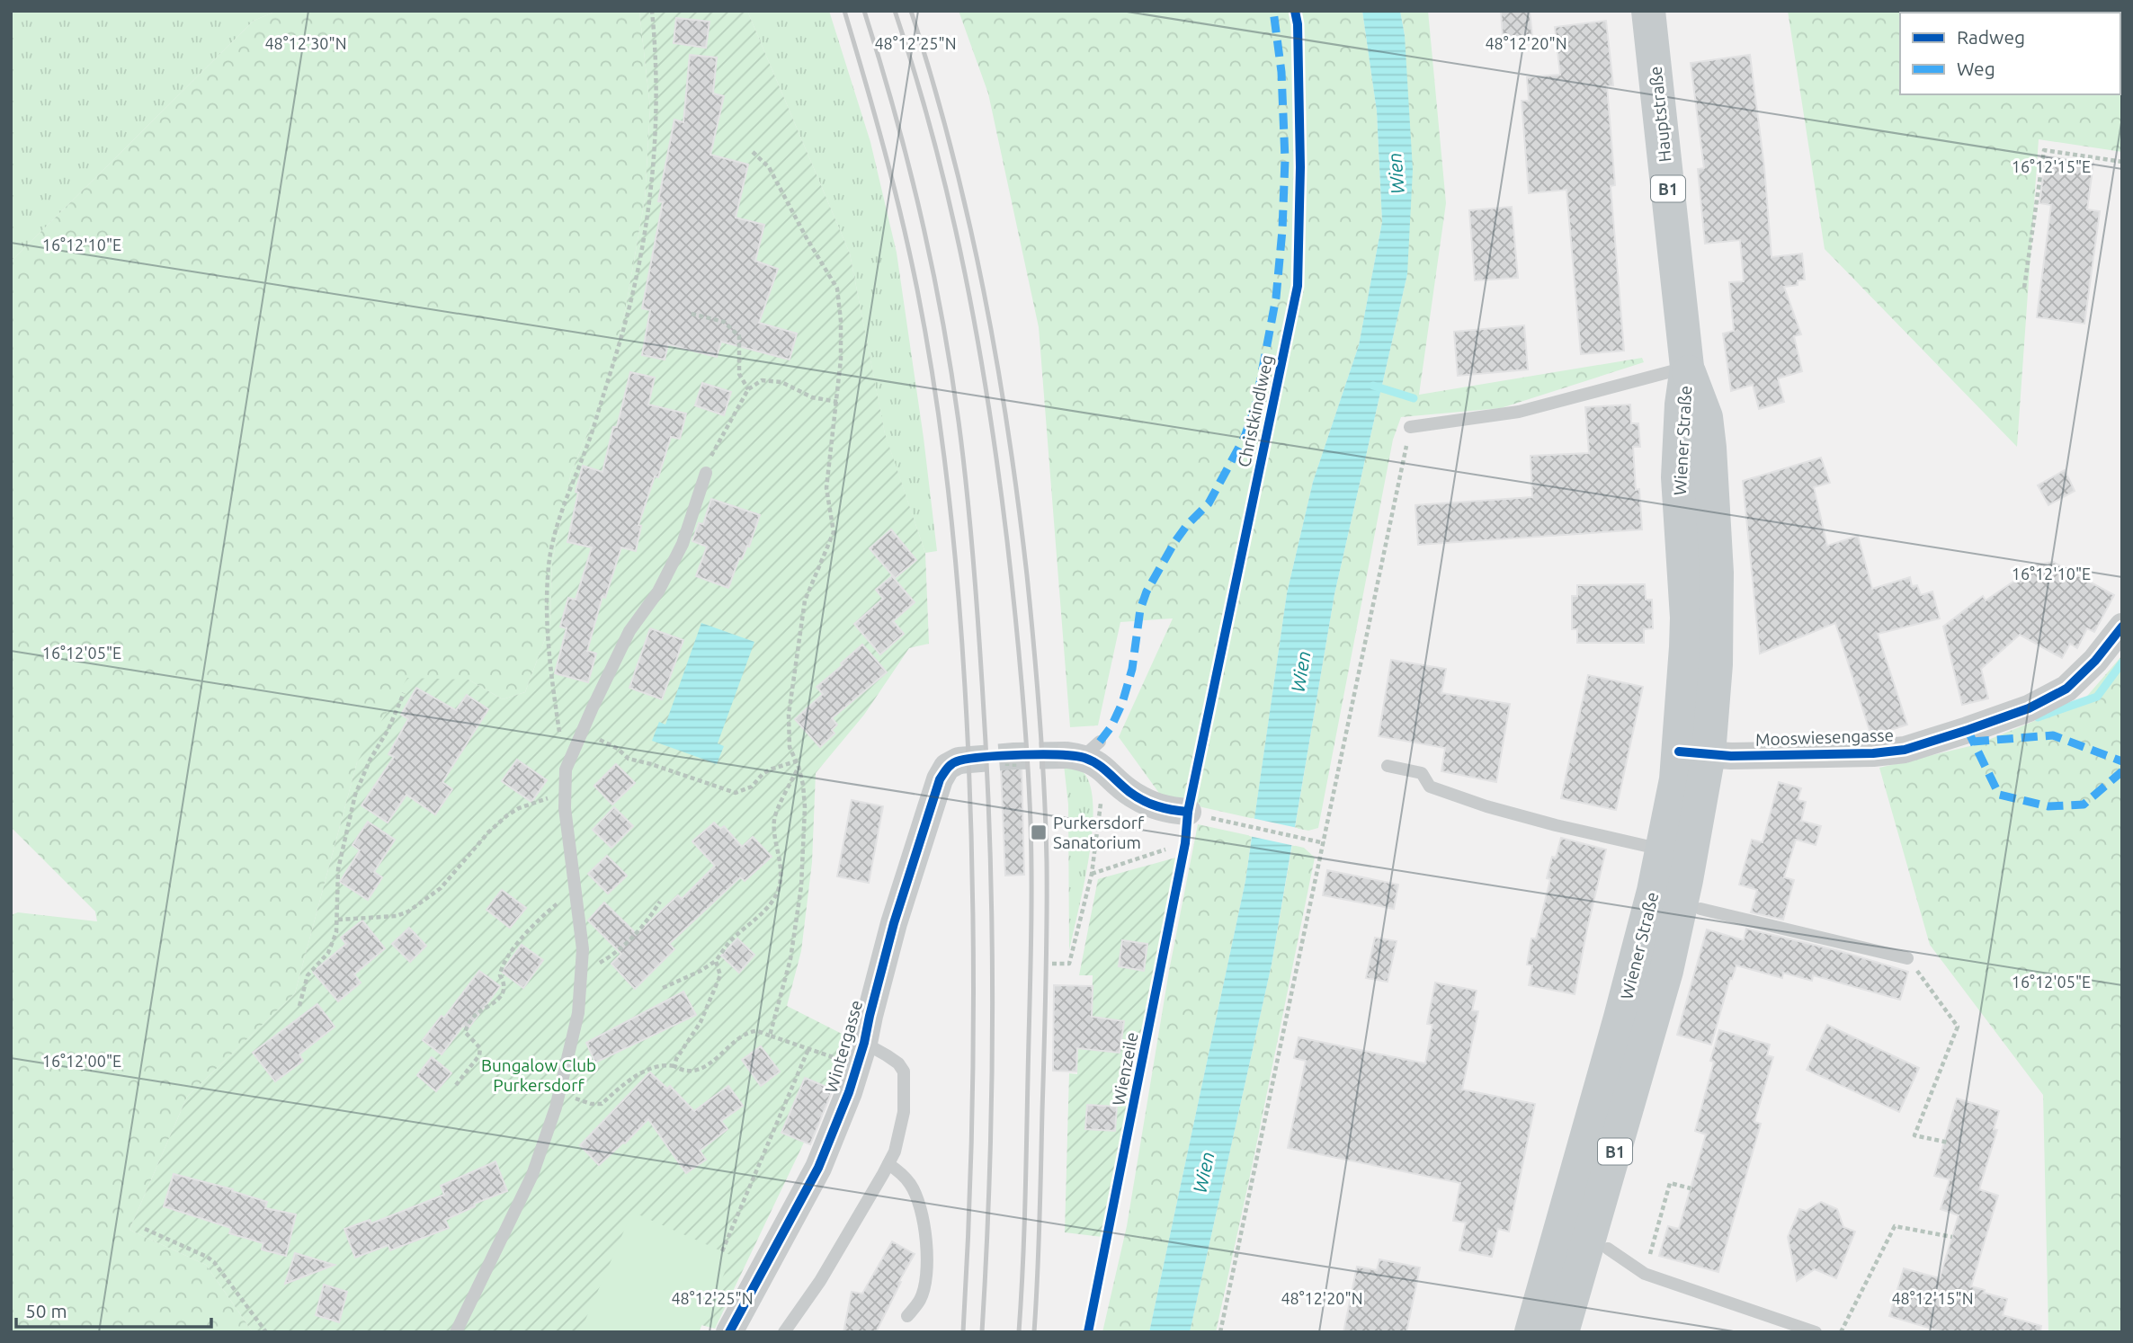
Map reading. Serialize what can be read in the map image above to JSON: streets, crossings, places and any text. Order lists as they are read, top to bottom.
{
  "streets": {
    "main road": ["Hauptstraße", "B1", "Wiener Straße"],
    "street": ["Mooswiesengasse", "Wintergasse"],
    "lane": ["Christkindlweg", "Wienzeile"]
  },
  "crossings": [
    ["Hauptstraße", "Wiener Straße"],
    ["Christkindlweg", "Wienzeile"],
    ["Wiener Straße", "Mooswiesengasse"]
  ],
  "water": ["Wien"],
  "parks": ["Bungalow Club Purkersdorf"],
  "places": {
    "transit": ["Purkersdorf Sanatorium"]
  },
  "legend": ["Radweg", "Weg"],
  "scale_bar": "50 m",
  "coordinates": [
    "48°12'30\"N",
    "48°12'25\"N",
    "48°12'20\"N",
    "16°12'15\"E",
    "16°12'10\"E",
    "16°12'05\"E",
    "16°12'00\"E",
    "48°12'15\"N"
  ]
}
